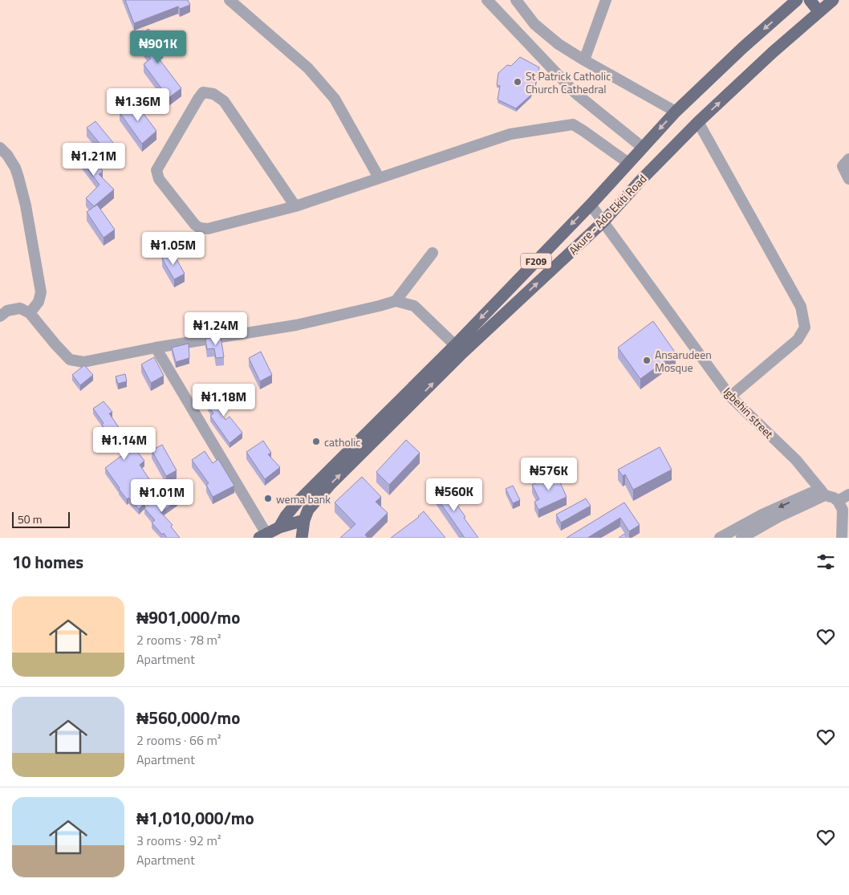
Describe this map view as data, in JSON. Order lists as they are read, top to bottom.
{
  "streets": {
    "main road": ["Akure - Ado Ekiti Road", "F209"],
    "street": ["Igbehin street"]
  },
  "crossings": [
    ["Akure - Ado Ekiti Road", "F209"],
    ["Akure - Ado Ekiti Road", "Igbehin street"]
  ],
  "places": [
    "St Patrick Catholic Church Cathedral",
    "Ansarudeen Mosque",
    "catholic",
    "wema bank"
  ],
  "scale_bar": "50 m",
  "page": {
    "price": [
      "₦901K",
      "₦1.36M",
      "₦1.21M",
      "₦1.05M",
      "₦1.24M",
      "₦1.18M",
      "₦1.14M",
      "₦576K",
      "₦560K",
      "₦1.01M"
    ],
    "scale": "50 m",
    "heading": "10 homes",
    "list": [
      {
        "name": "₦901,000/mo",
        "note": "2 rooms · 78 m² · Apartment"
      },
      {
        "name": "₦560,000/mo",
        "note": "2 rooms · 66 m² · Apartment"
      },
      {
        "name": "₦1,010,000/mo",
        "note": "3 rooms · 92 m² · Apartment"
      }
    ]
  }
}
